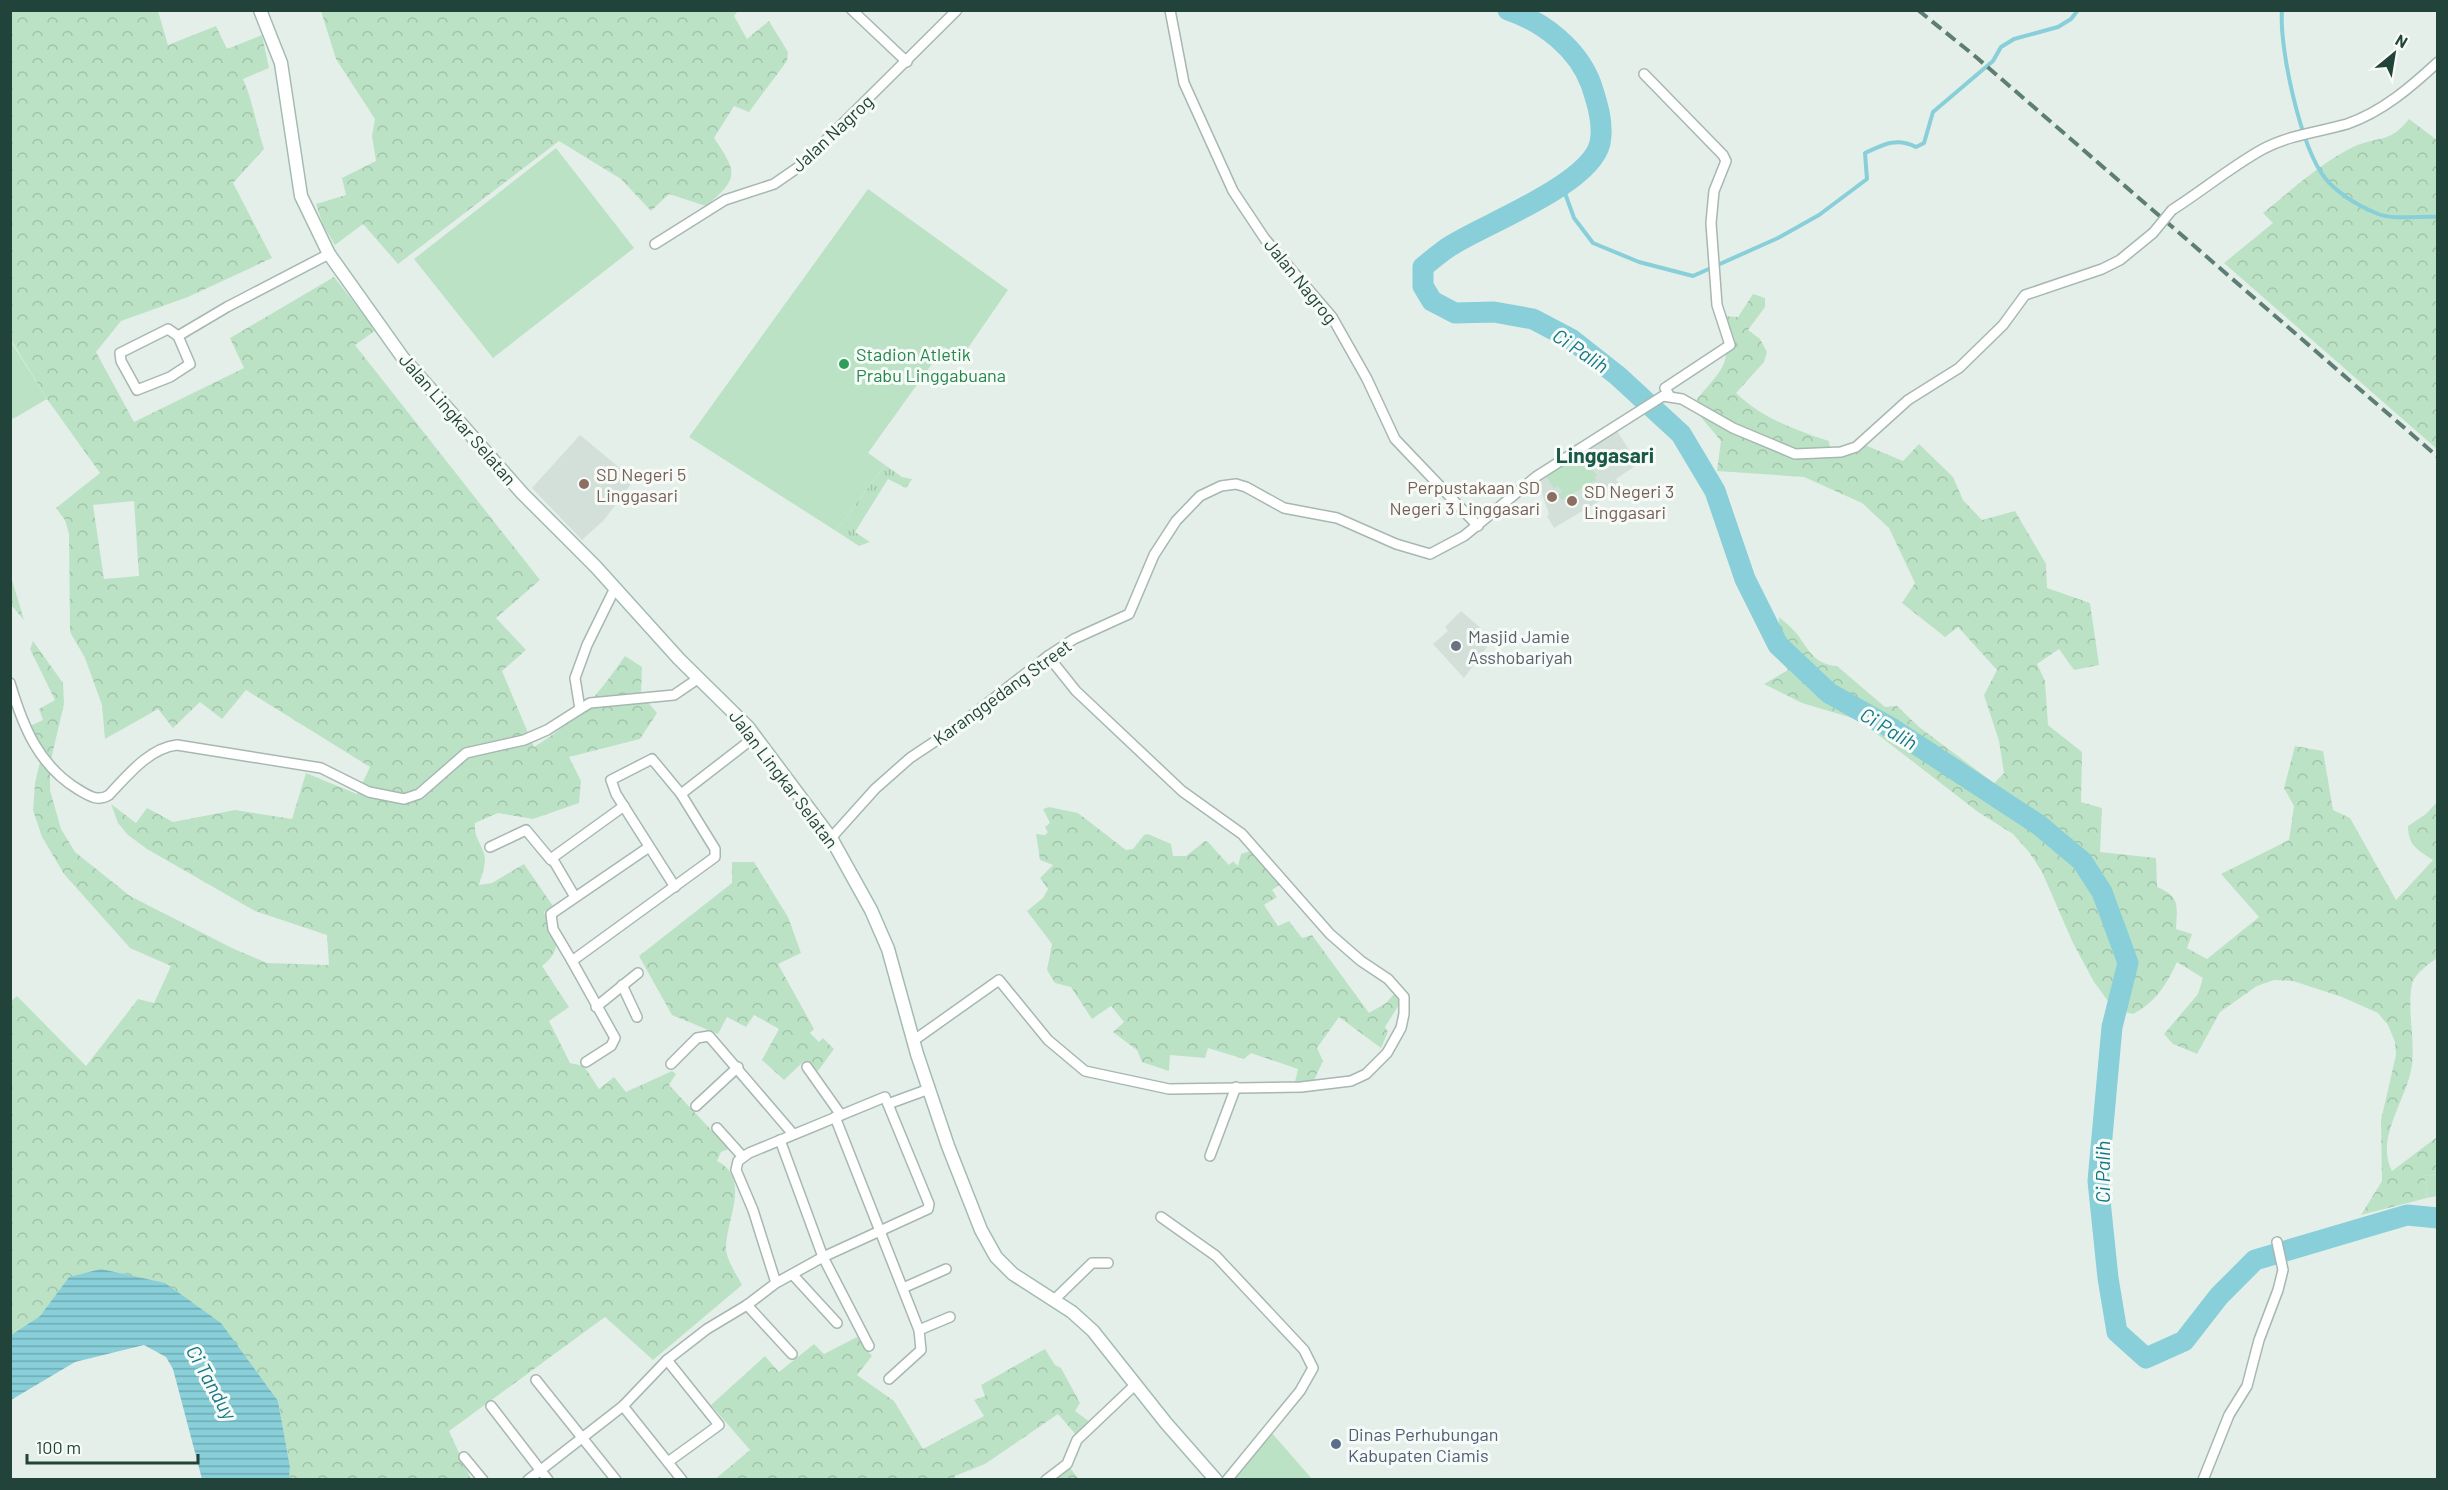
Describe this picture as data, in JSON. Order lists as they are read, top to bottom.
{
  "streets": {
    "street": ["Jalan Nagrog", "Jalan Lingkar Selatan", "Karanggedang Street"]
  },
  "crossings": [
    ["Jalan Nagrog", "Karanggedang Street"],
    ["Jalan Lingkar Selatan", "Karanggedang Street"]
  ],
  "districts": ["Linggasari"],
  "water": ["Ci Palih", "Ci Tanduy"],
  "places": [
    "Stadion Atletik Prabu Linggabuana",
    "SD Negeri 5 Linggasari",
    "Perpustakaan SD Negeri 3 Linggasari",
    "SD Negeri 3 Linggasari",
    "Masjid Jamie Asshobariyah",
    "Dinas Perhubungan Kabupaten Ciamis"
  ],
  "scale_bar": "100 m",
  "north": "top right"
}
